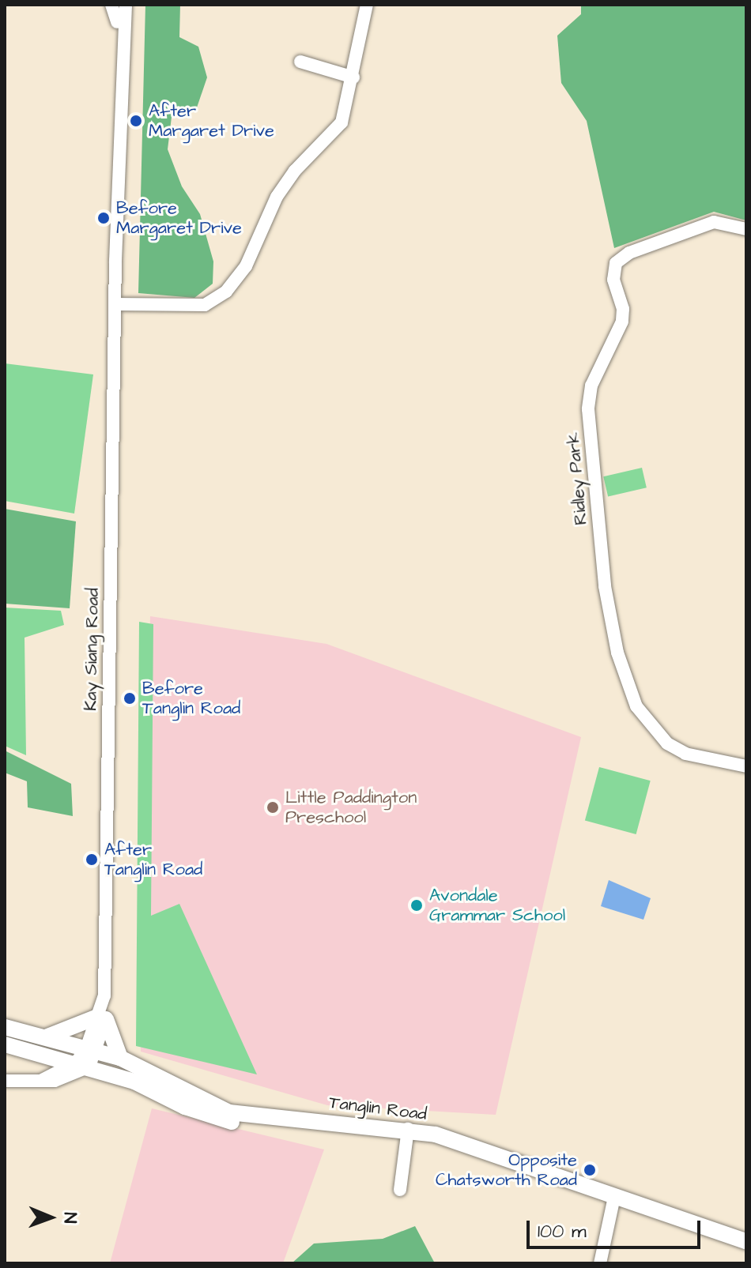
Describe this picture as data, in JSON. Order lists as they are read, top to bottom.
{
  "streets": {
    "main road": ["Tanglin Road"],
    "street": ["Ridley Park", "Kay Siang Road"]
  },
  "crossings": [
    ["Kay Siang Road", "Tanglin Road"]
  ],
  "places": [
    "After Margaret Drive",
    "Before Margaret Drive",
    "Before Tanglin Road",
    "Little Paddington Preschool",
    "After Tanglin Road",
    "Avondale Grammar School",
    "Opposite Chatsworth Road"
  ],
  "scale_bar": "100 m",
  "north": "right"
}
